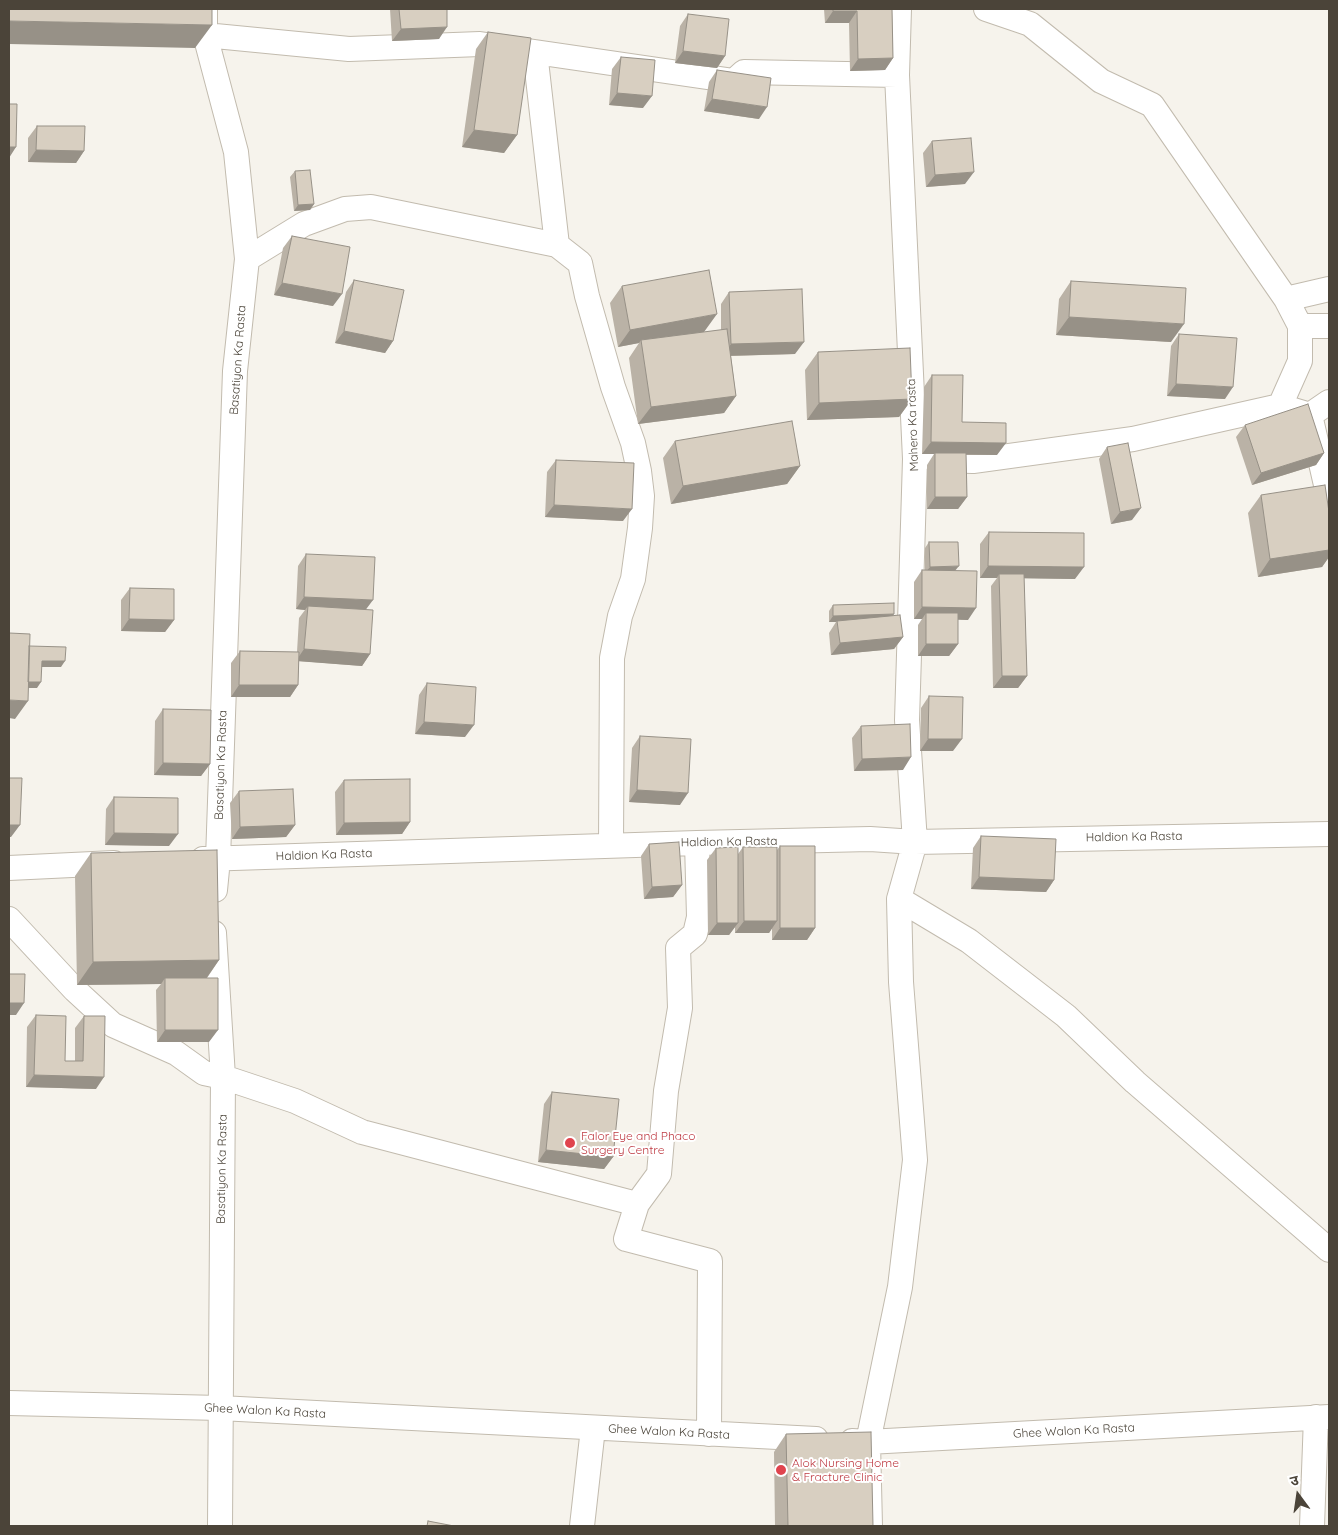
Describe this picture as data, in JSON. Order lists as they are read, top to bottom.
{
  "streets": {
    "street": [
      "Basatiyon Ka Rasta",
      "Mahero Ka rasta",
      "Haldion Ka Rasta",
      "Ghee Walon Ka Rasta"
    ]
  },
  "crossings": [
    ["Basatiyon Ka Rasta", "Haldion Ka Rasta"],
    ["Basatiyon Ka Rasta", "Ghee Walon Ka Rasta"],
    ["Mahero Ka rasta", "Haldion Ka Rasta"],
    ["Mahero Ka rasta", "Ghee Walon Ka Rasta"]
  ],
  "places": ["Falor Eye and Phaco Surgery Centre", "Alok Nursing Home & Fracture Clinic"],
  "north": "top"
}
